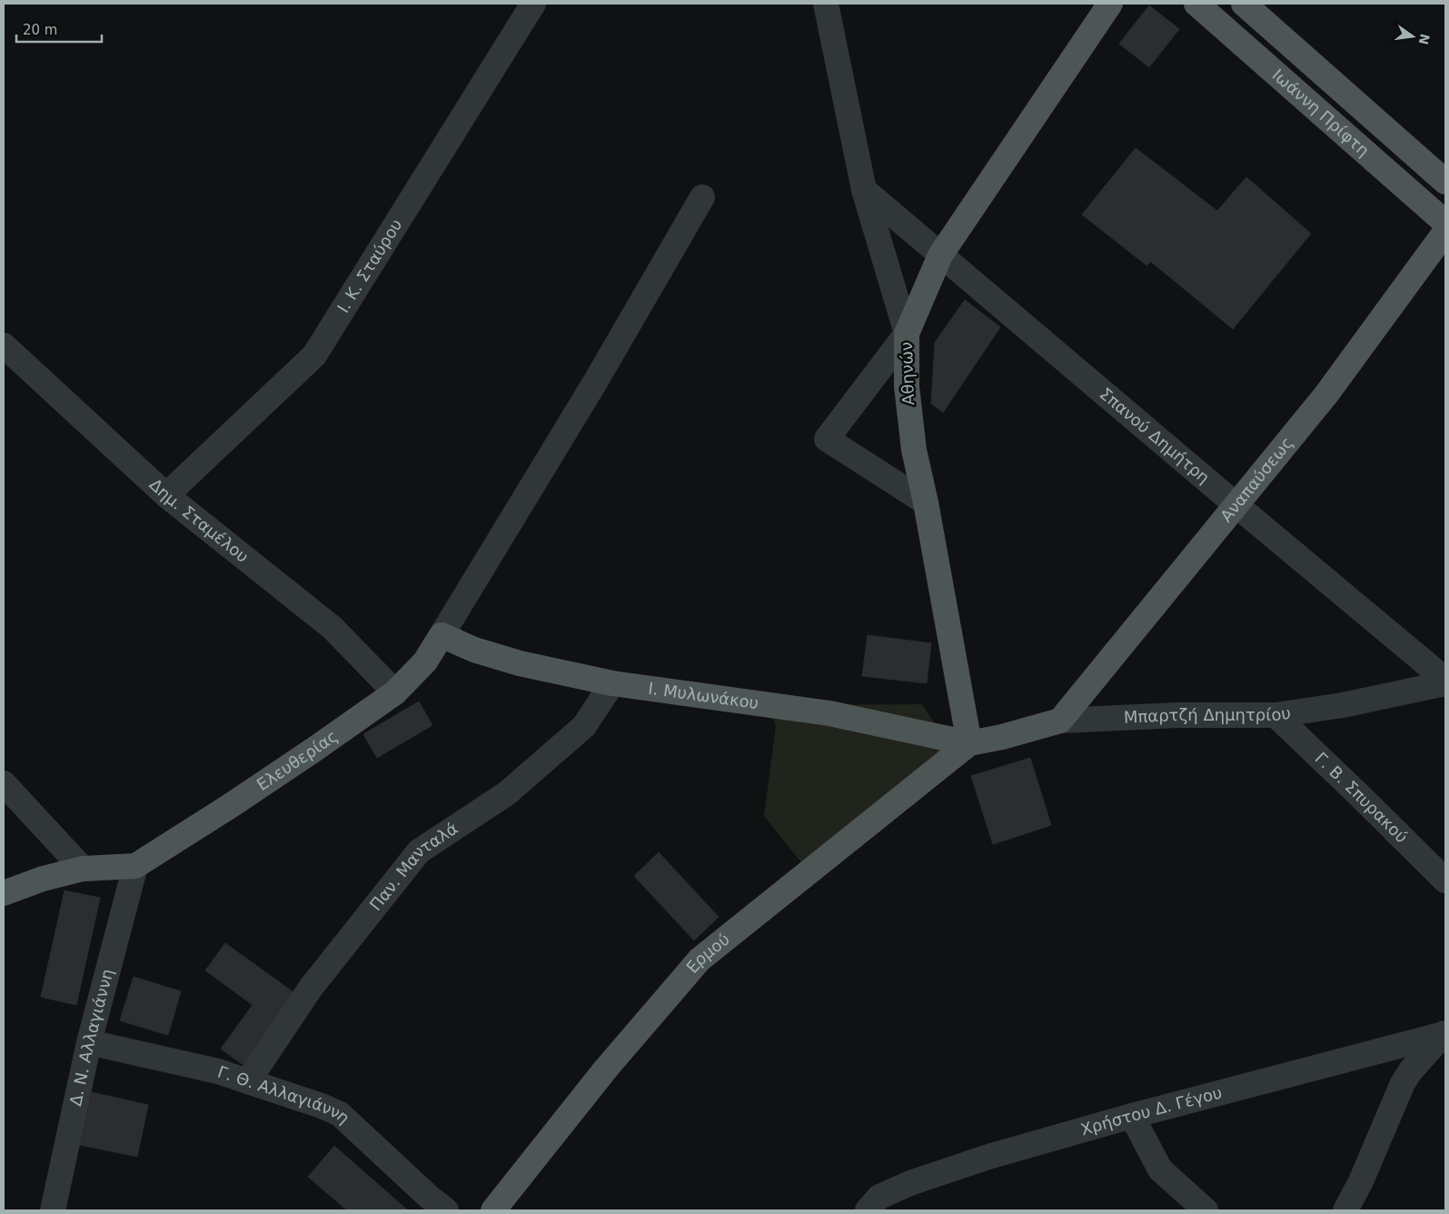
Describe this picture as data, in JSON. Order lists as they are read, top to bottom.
{
  "streets": {
    "main road": [
      "Ιωάννη Πρίφτη",
      "Αθηνών",
      "Αναπαύσεως",
      "Ι. Μυλωνάκου",
      "Μπαρτζή Δημητρίου",
      "Ελευθερίας",
      "Ερμού"
    ],
    "street": [
      "Ι. Κ. Σταύρου",
      "Σπανού Δημήτρη",
      "Δημ. Σταμέλου",
      "Γ. Β. Σπυρακού",
      "Παν. Μανταλά",
      "Δ. Ν. Αλλαγιάννη",
      "Γ. Θ. Αλλαγιάννη",
      "Χρήστου Δ. Γέγου"
    ]
  },
  "crossings": [
    ["Ι. Κ. Σταύρου", "Δημ. Σταμέλου"],
    ["Αθηνών", "Σπανού Δημήτρη"],
    ["Αθηνών", "Ι. Μυλωνάκου"],
    ["Αθηνών", "Μπαρτζή Δημητρίου"],
    ["Αθηνών", "Ερμού"],
    ["Σπανού Δημήτρη", "Αναπαύσεως"],
    ["Αναπαύσεως", "Μπαρτζή Δημητρίου"],
    ["Δημ. Σταμέλου", "Ελευθερίας"],
    ["Ι. Μυλωνάκου", "Μπαρτζή Δημητρίου"],
    ["Ι. Μυλωνάκου", "Ελευθερίας"],
    ["Ι. Μυλωνάκου", "Παν. Μανταλά"],
    ["Ι. Μυλωνάκου", "Ερμού"],
    ["Μπαρτζή Δημητρίου", "Γ. Β. Σπυρακού"],
    ["Μπαρτζή Δημητρίου", "Ερμού"],
    ["Ελευθερίας", "Δ. Ν. Αλλαγιάννη"],
    ["Παν. Μανταλά", "Γ. Θ. Αλλαγιάννη"],
    ["Δ. Ν. Αλλαγιάννη", "Γ. Θ. Αλλαγιάννη"]
  ],
  "scale_bar": "20 m",
  "north": "right"
}
